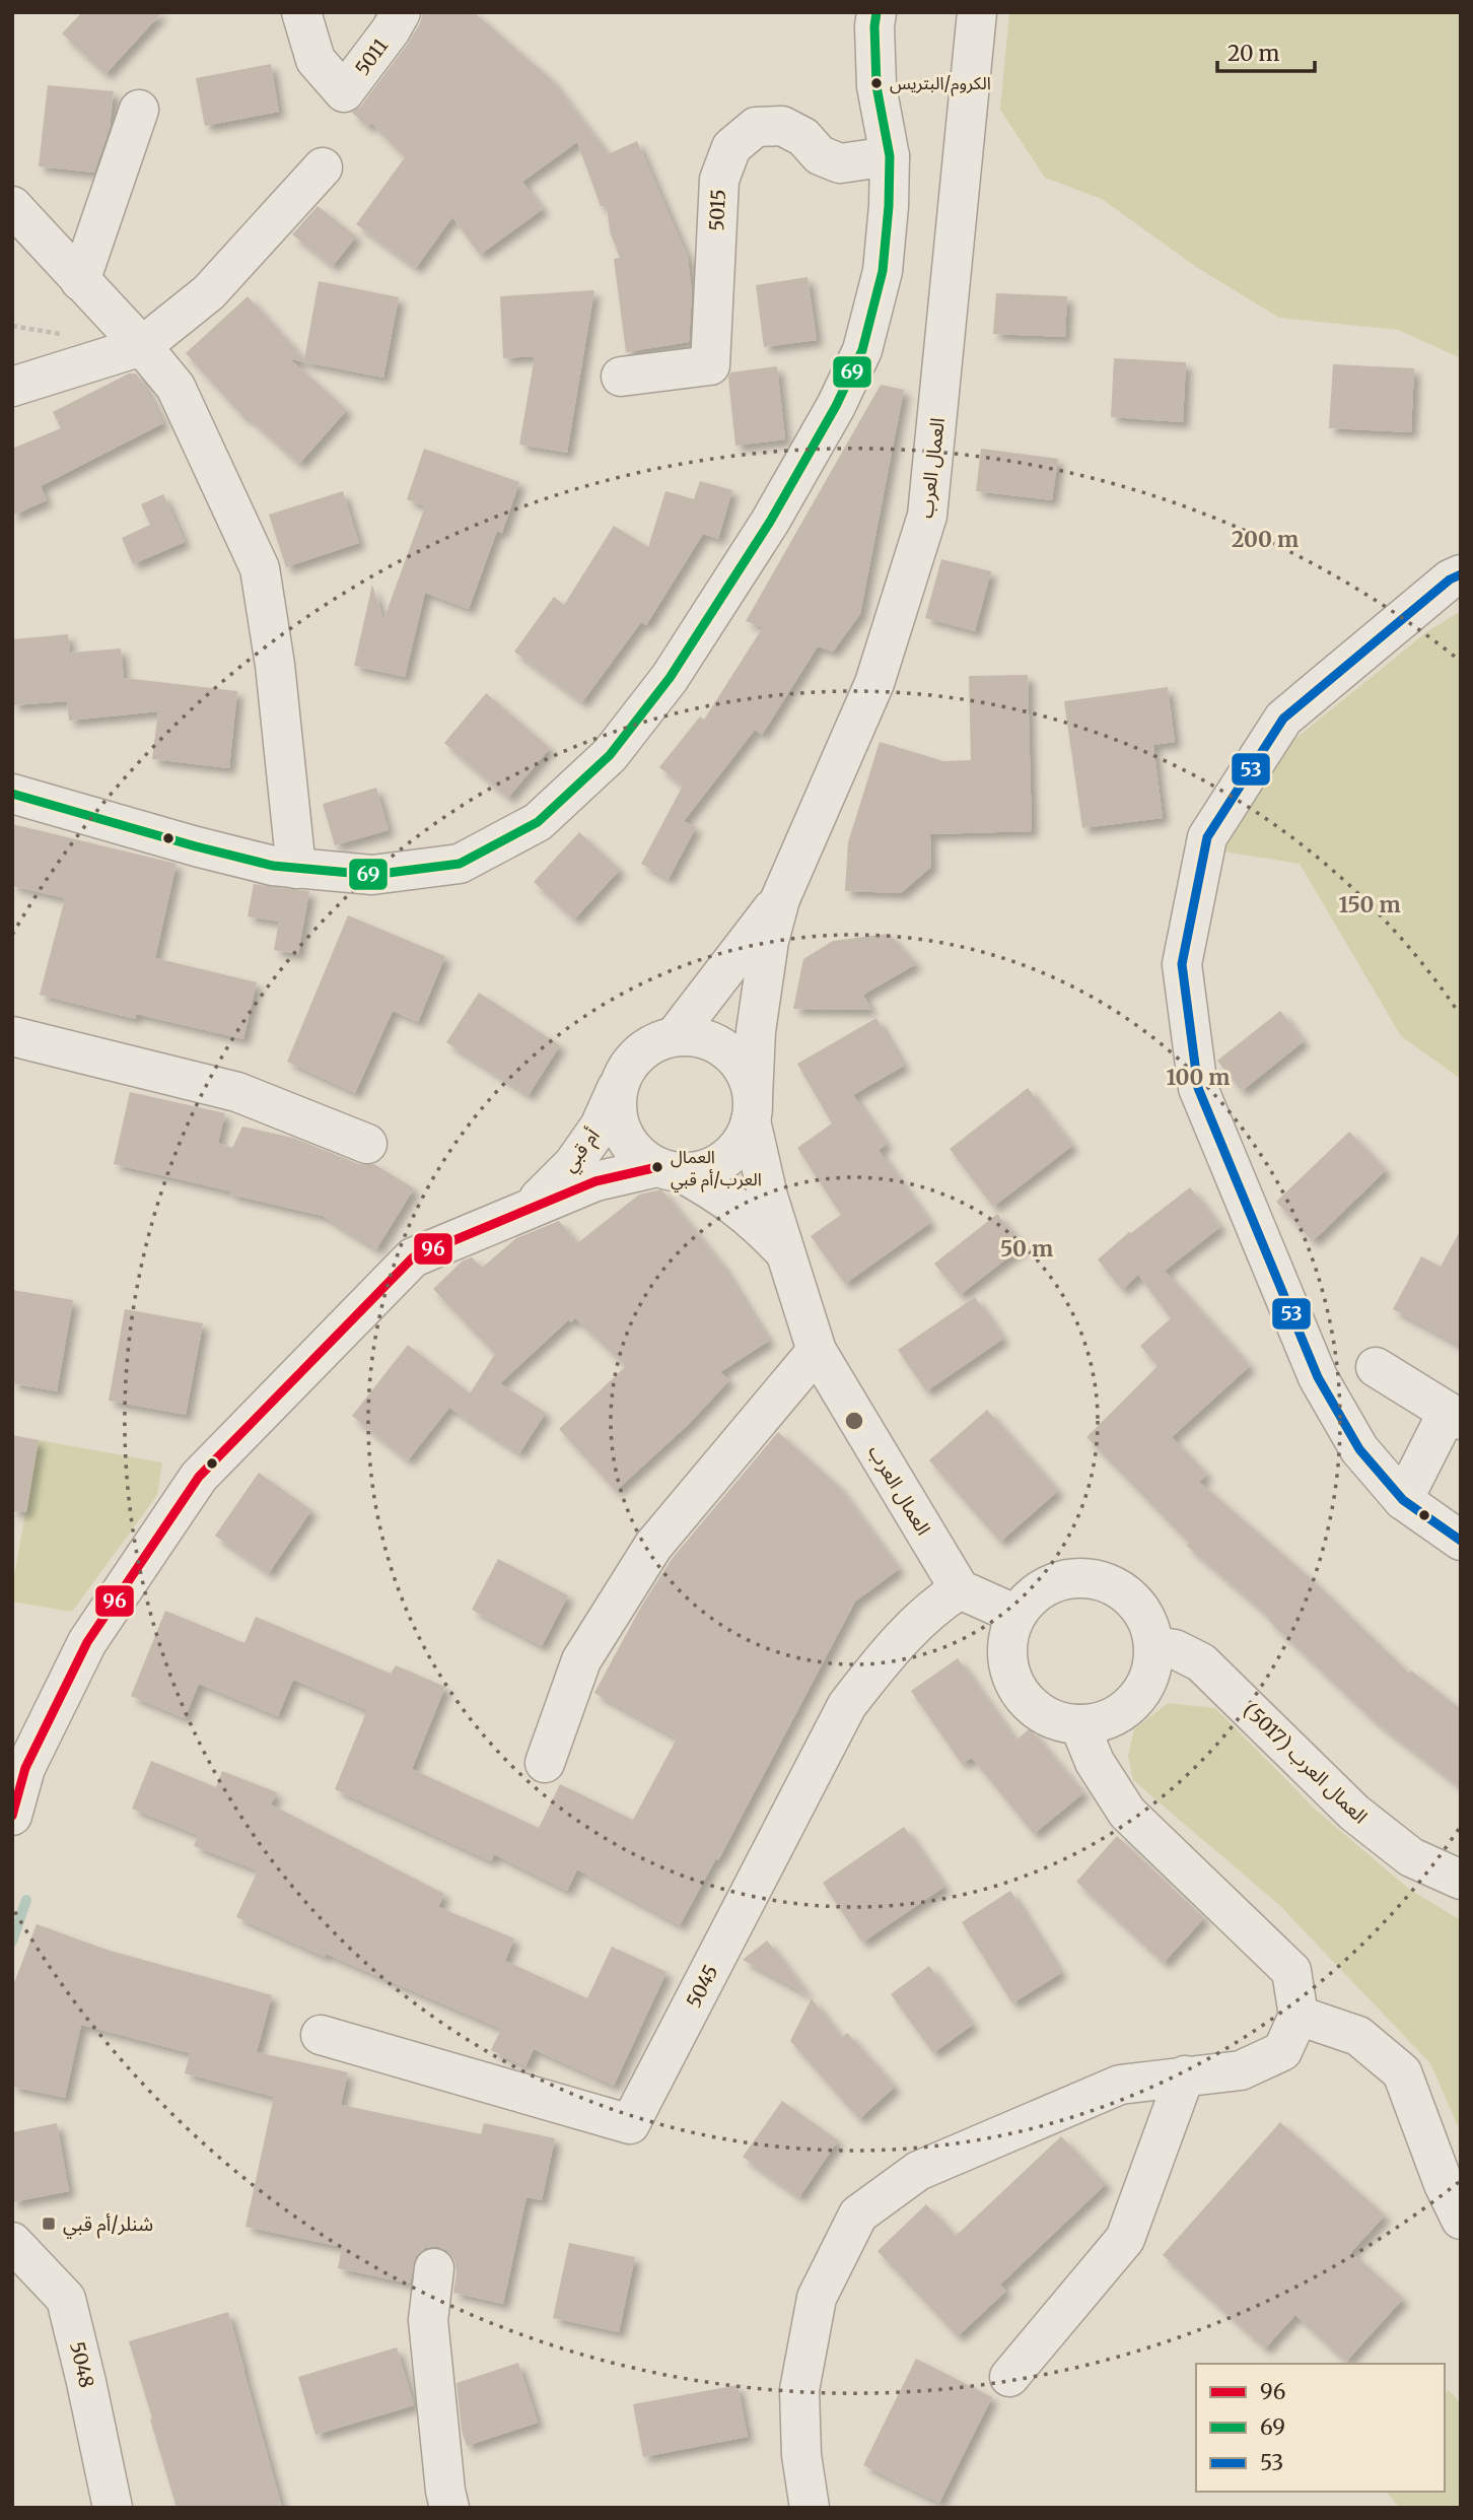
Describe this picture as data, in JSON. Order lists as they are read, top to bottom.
{
  "streets": {
    "street": [
      "5011",
      "5015",
      "العمال العرب",
      "أم قبي",
      "العمال العرب (5017)",
      "5045",
      "5048"
    ]
  },
  "crossings": [
    ["العمال العرب", "أم قبي"],
    ["العمال العرب", "5045"]
  ],
  "places": {
    "other": ["الكروم/البتريس", "العمال العرب/أم قبي"],
    "transit": ["شنلر/أم قبي"]
  },
  "lines": ["transit line 69", "transit line 53", "transit line 96"],
  "legend": ["96", "69", "53"],
  "scale_bar": "20 m",
  "rings": [
    "200 m",
    "150 m",
    "100 m",
    "50 m"
  ]
}
